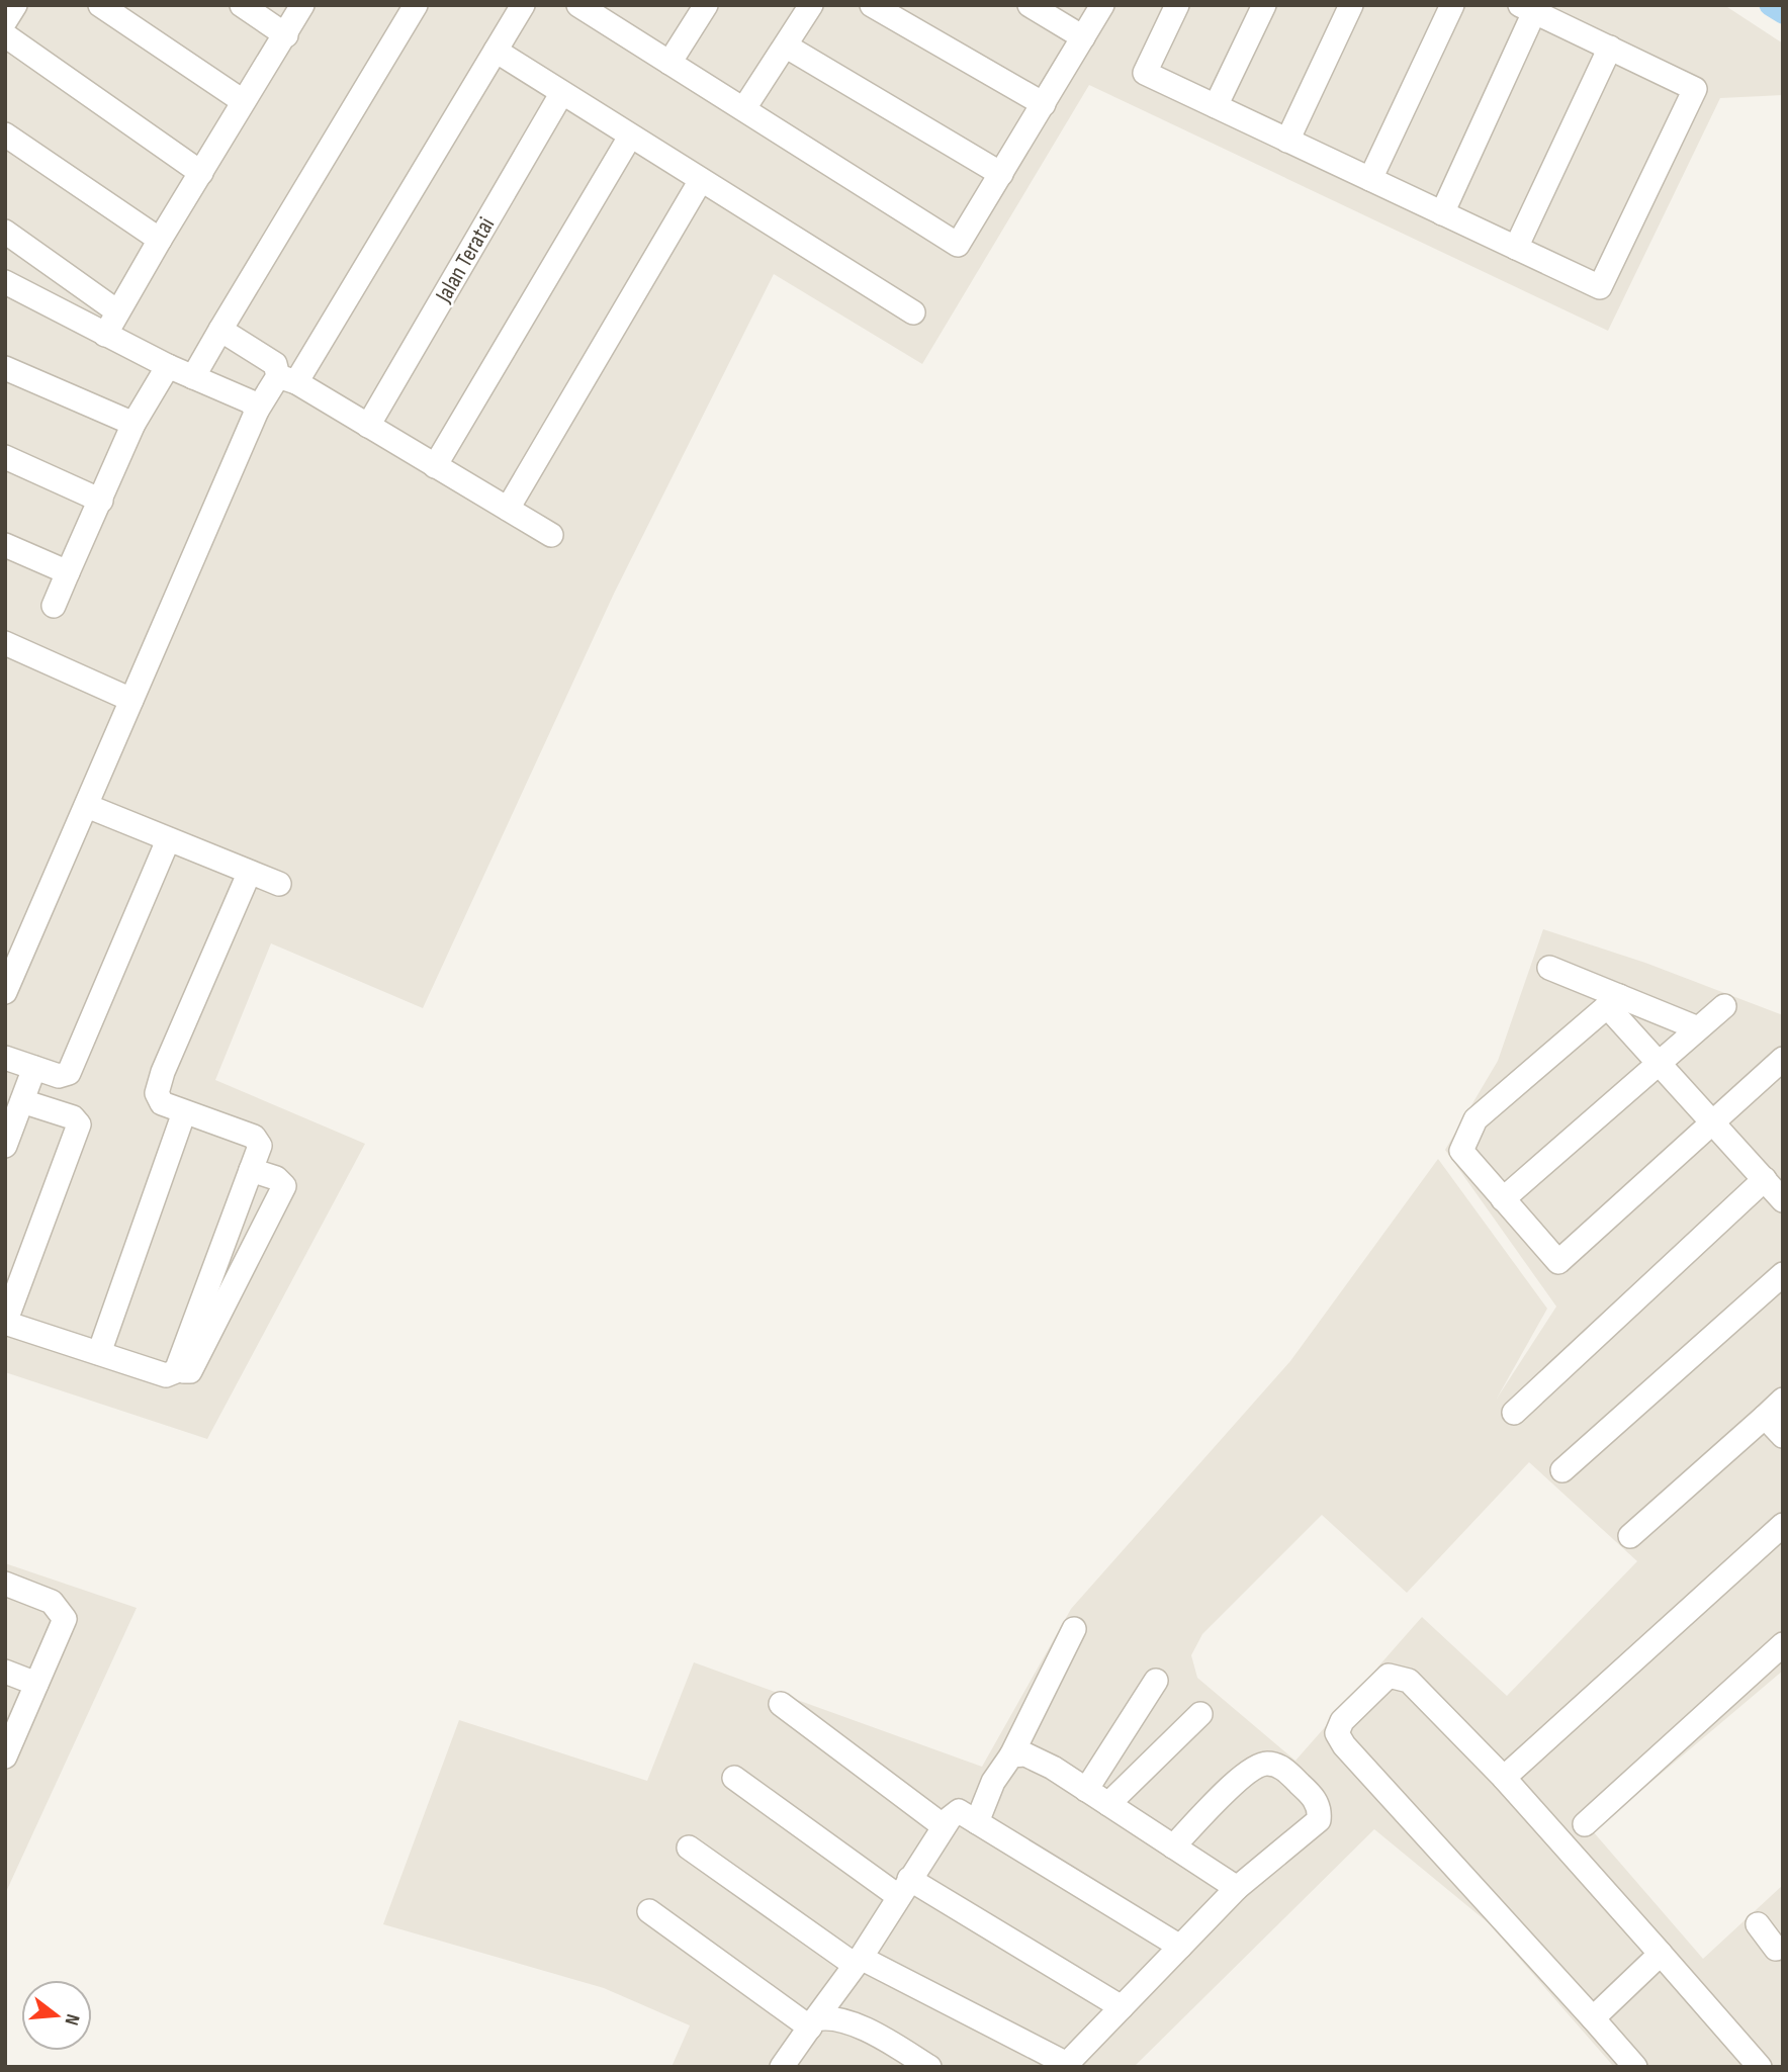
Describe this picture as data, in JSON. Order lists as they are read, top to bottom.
{
  "streets": {
    "street": ["Jalan Teratai"]
  },
  "north": "right"
}
